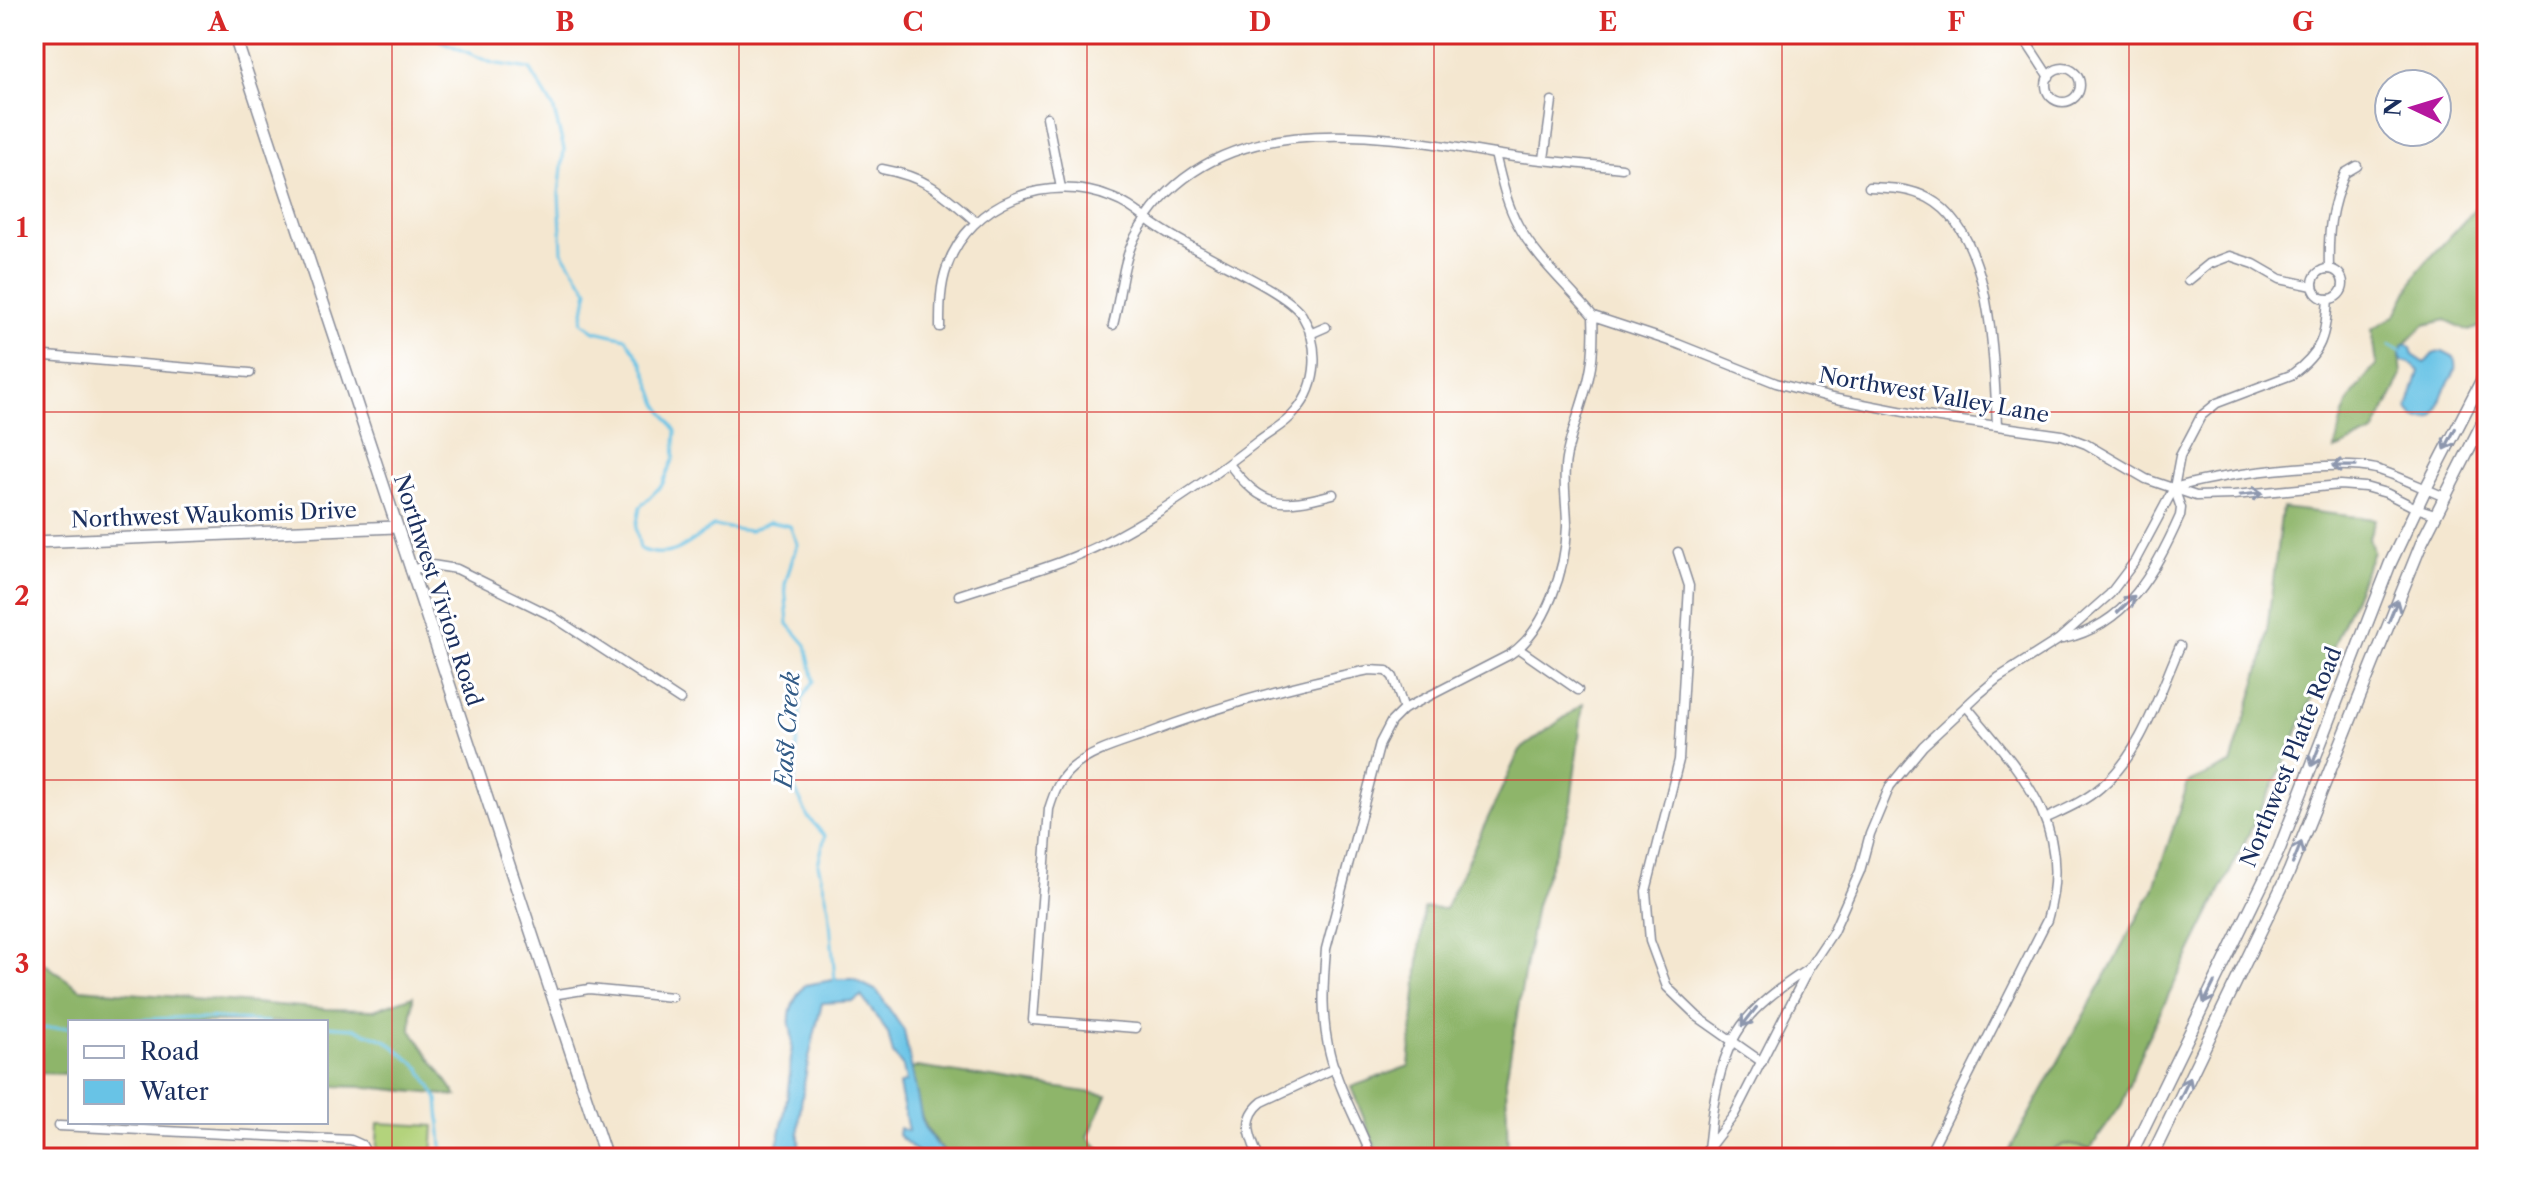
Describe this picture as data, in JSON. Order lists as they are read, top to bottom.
{
  "streets": {
    "main road": ["Northwest Waukomis Drive", "Northwest Vivion Road", "Northwest Platte Road"],
    "street": ["Northwest Valley Lane"]
  },
  "crossings": [
    ["Northwest Valley Lane", "Northwest Platte Road"],
    ["Northwest Waukomis Drive", "Northwest Vivion Road"]
  ],
  "water": ["East Creek"],
  "legend": ["Road", "Water"],
  "north": "left",
  "grid": {
    "columns": [
      "A",
      "B",
      "C",
      "D",
      "E",
      "F",
      "G"
    ],
    "rows": ["1", "2", "3"]
  }
}
